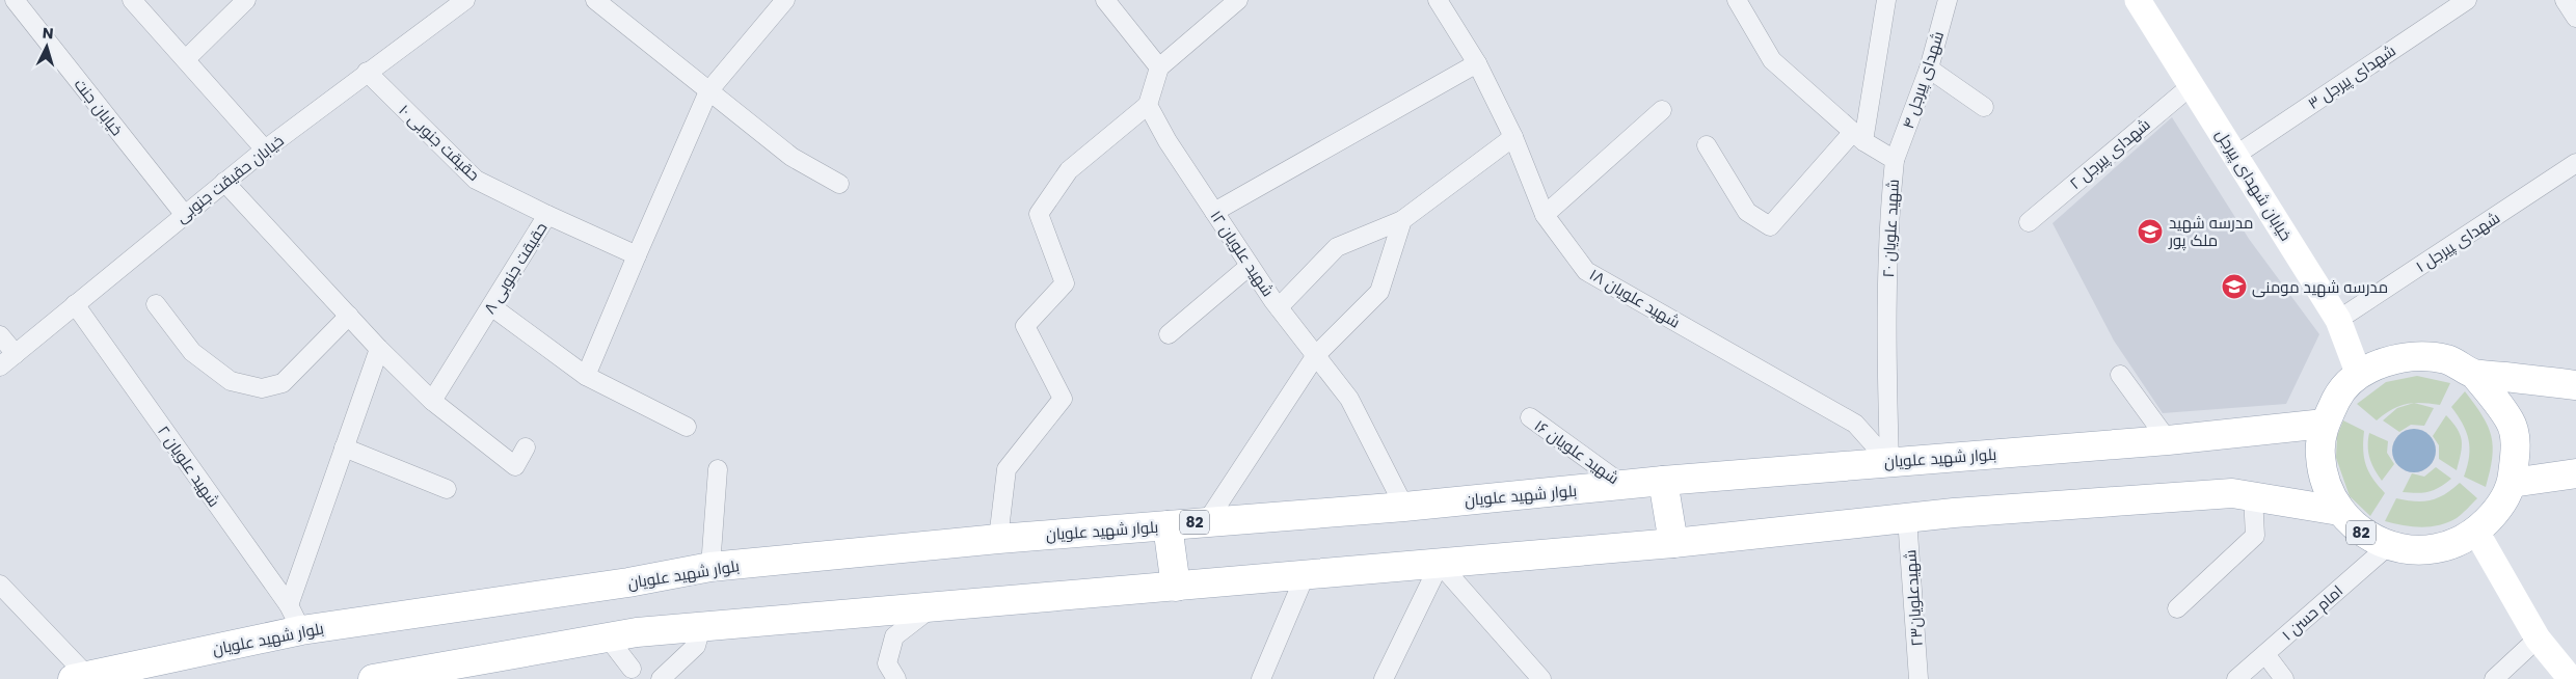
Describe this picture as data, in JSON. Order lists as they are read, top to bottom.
{
  "streets": {
    "main road": ["خیابان شهدای پیرجل", "بلوار شهید علویان", "82"],
    "street": [
      "شهدای پیرجل ۳",
      "شهدای پیرجل ۴",
      "خیابان جنت",
      "حقیقت جنوبی ۱۰",
      "شهدای پیرجل ۲",
      "خیابان حقیقت جنوبی",
      "شهید علویان ۲۰",
      "شهدای ‍‍‍‍‍‍پیرجل ۱",
      "شهید علویان ۱۲",
      "حقیقت جنوبی ۸",
      "شهید علویان ۱۸",
      "شهید علویان ۱۶",
      "شهید علویان ۲",
      "شهیدعلویان۲۳",
      "امام حسن ۱"
    ]
  },
  "crossings": [
    ["شهدای پیرجل ۳", "خیابان شهدای پیرجل"],
    ["شهدای پیرجل ۴", "شهید علویان ۲۰"],
    ["خیابان جنت", "خیابان حقیقت جنوبی"],
    ["حقیقت جنوبی ۱۰", "خیابان حقیقت جنوبی"],
    ["حقیقت جنوبی ۱۰", "حقیقت جنوبی ۸"],
    ["شهدای پیرجل ۲", "خیابان شهدای پیرجل"],
    ["خیابان حقیقت جنوبی", "شهید علویان ۲"],
    ["خیابان شهدای پیرجل", "شهدای ‍‍‍‍‍‍پیرجل ۱"],
    ["خیابان شهدای پیرجل", "82"],
    ["شهید علویان ۲۰", "شهید علویان ۱۸"],
    ["شهید علویان ۲۰", "بلوار شهید علویان"],
    ["شهید علویان ۱۲", "بلوار شهید علویان"],
    ["شهید علویان ۱۸", "بلوار شهید علویان"],
    ["شهید علویان ۱۶", "بلوار شهید علویان"],
    ["بلوار شهید علویان", "شهید علویان ۲"],
    ["بلوار شهید علویان", "82"],
    ["82", "شهیدعلویان۲۳"],
    ["82", "امام حسن ۱"]
  ],
  "places": {
    "school or university": ["مدرسه شهید ملک پور", "مدرسه شهید مومنی"]
  },
  "north": "top"
}
